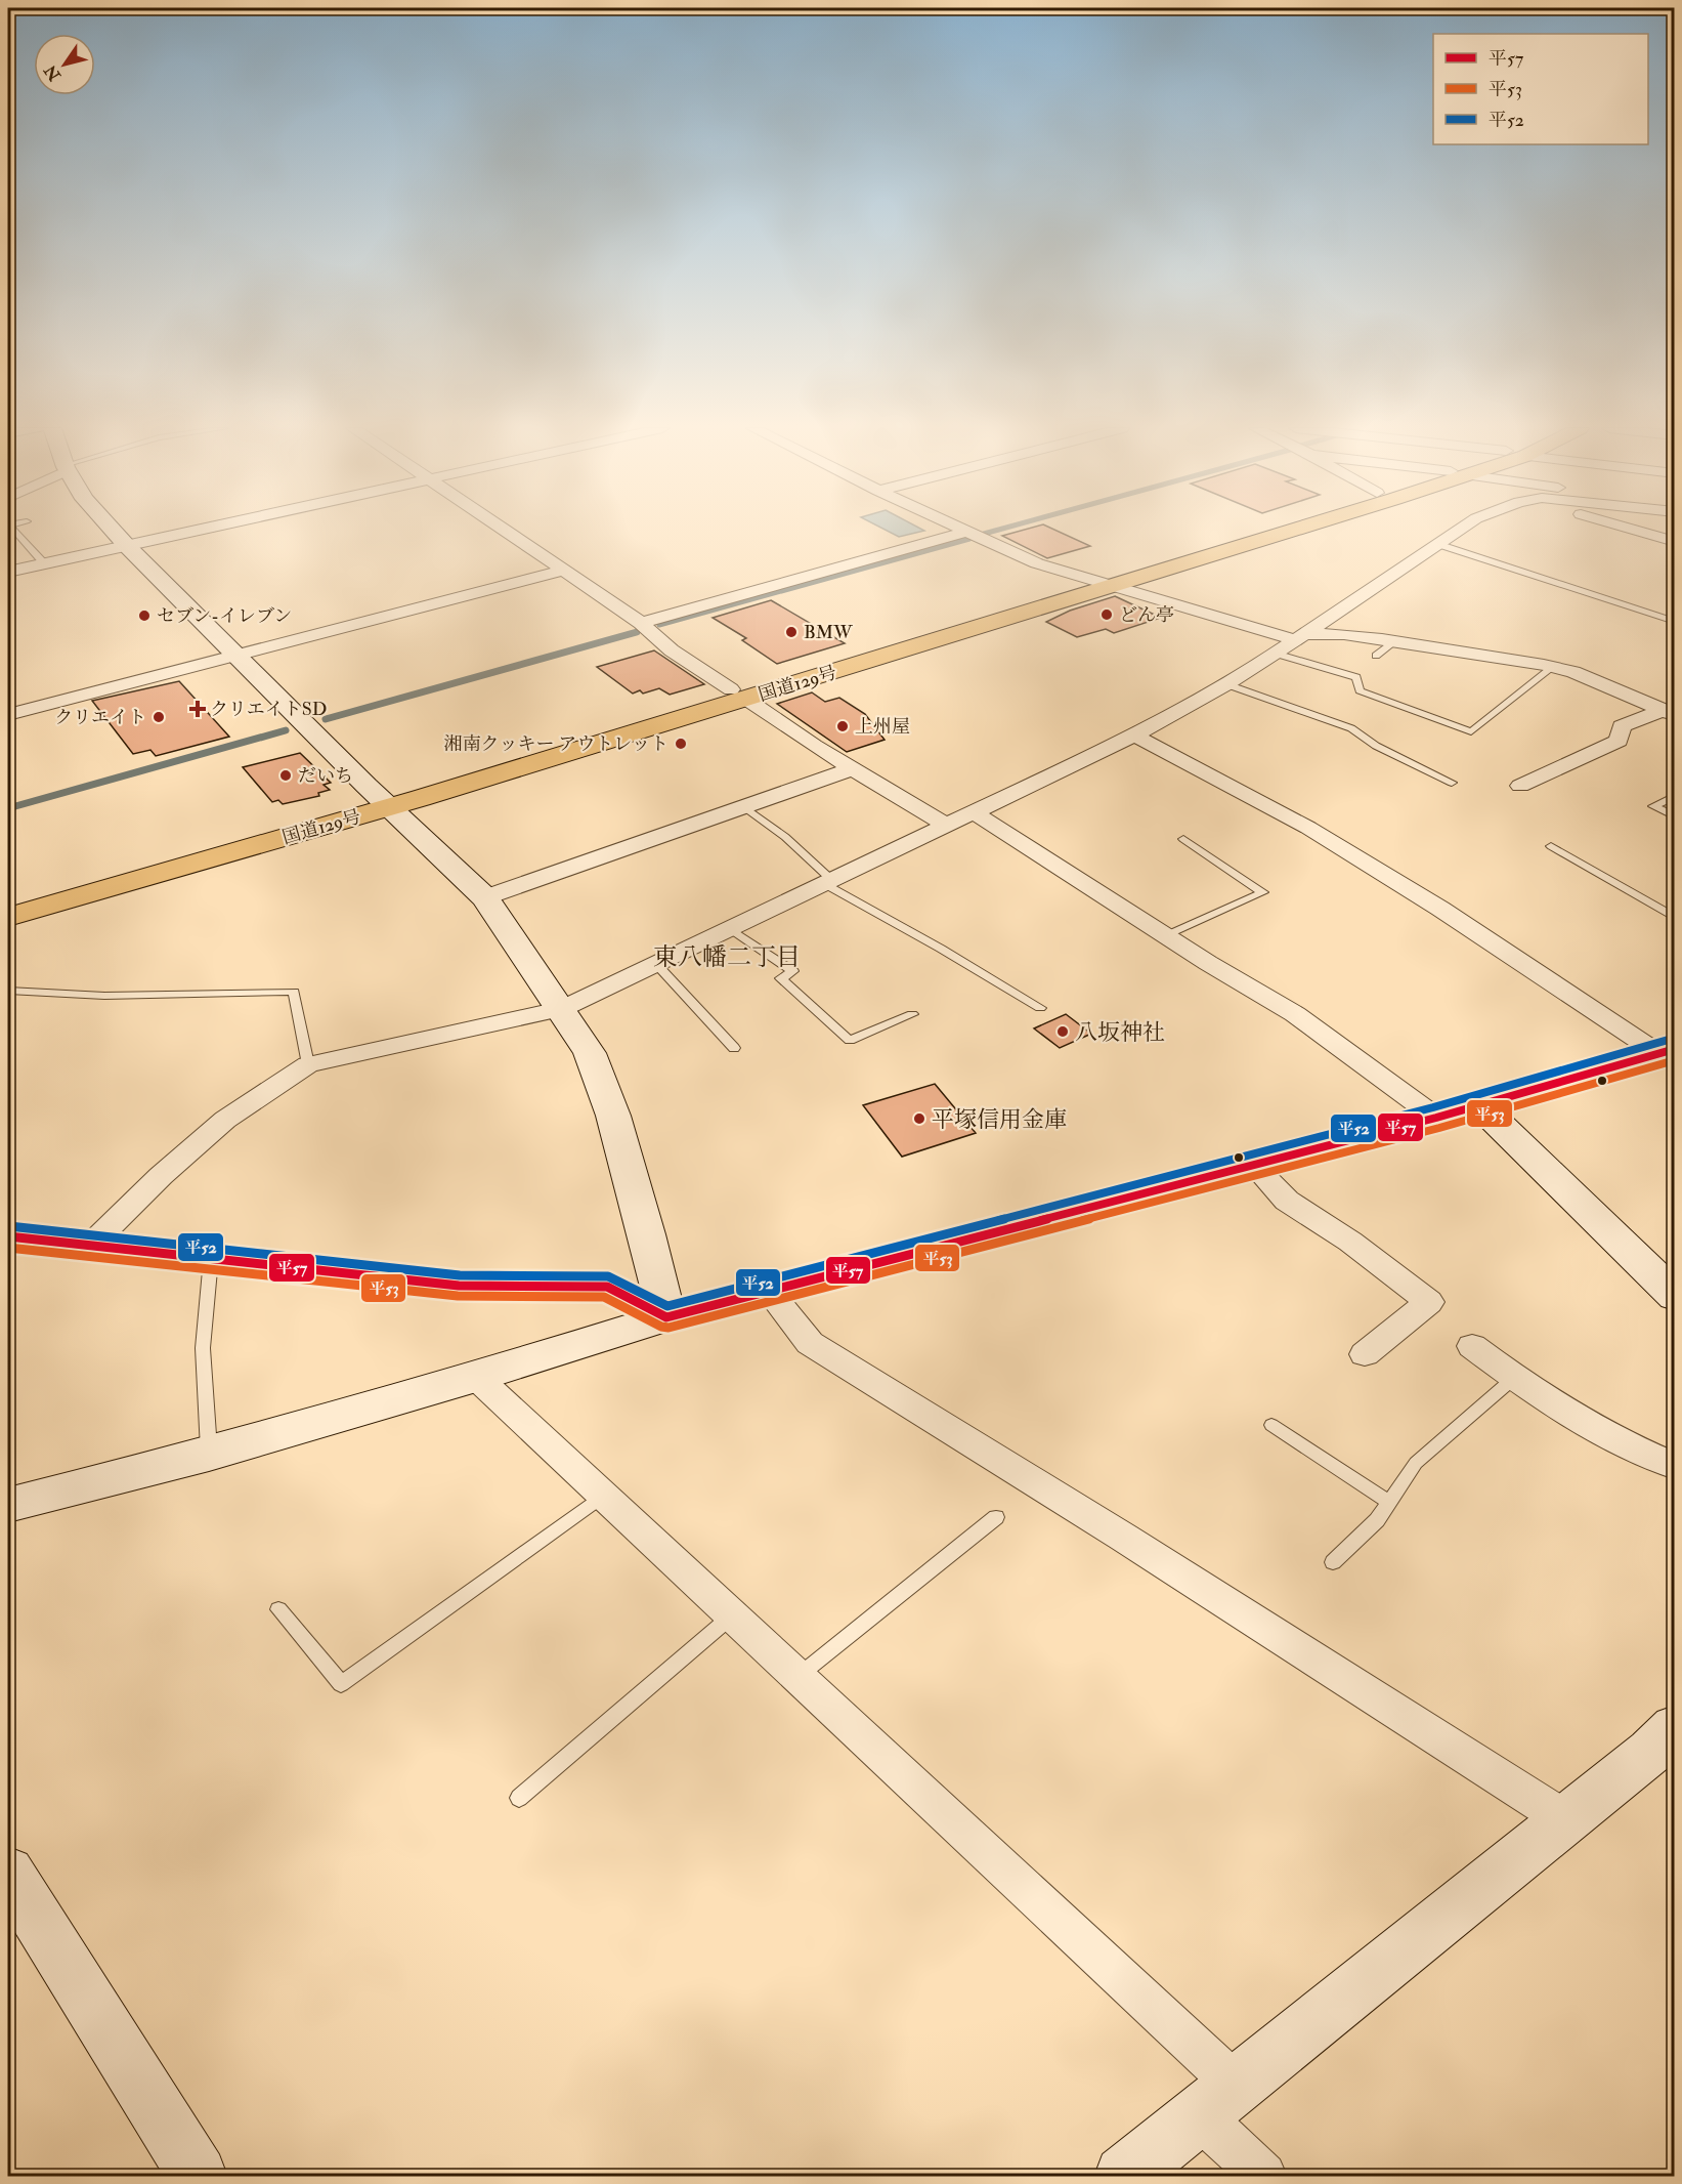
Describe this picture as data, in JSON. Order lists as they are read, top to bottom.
{
  "streets": {
    "highway": ["国道129号"]
  },
  "districts": ["東八幡二丁目"],
  "places": {
    "other": [
      "どん亭",
      "セブン-イレブン",
      "BMW",
      "クリエイト",
      "上州屋",
      "湘南クッキー アウトレット",
      "だいち",
      "八坂神社",
      "平塚信用金庫"
    ],
    "health": ["クリエイトSD"]
  },
  "lines": ["transit line 平52", "transit line 平57", "transit line 平53"],
  "legend": ["平57", "平53", "平52"],
  "north": "bottom left"
}
